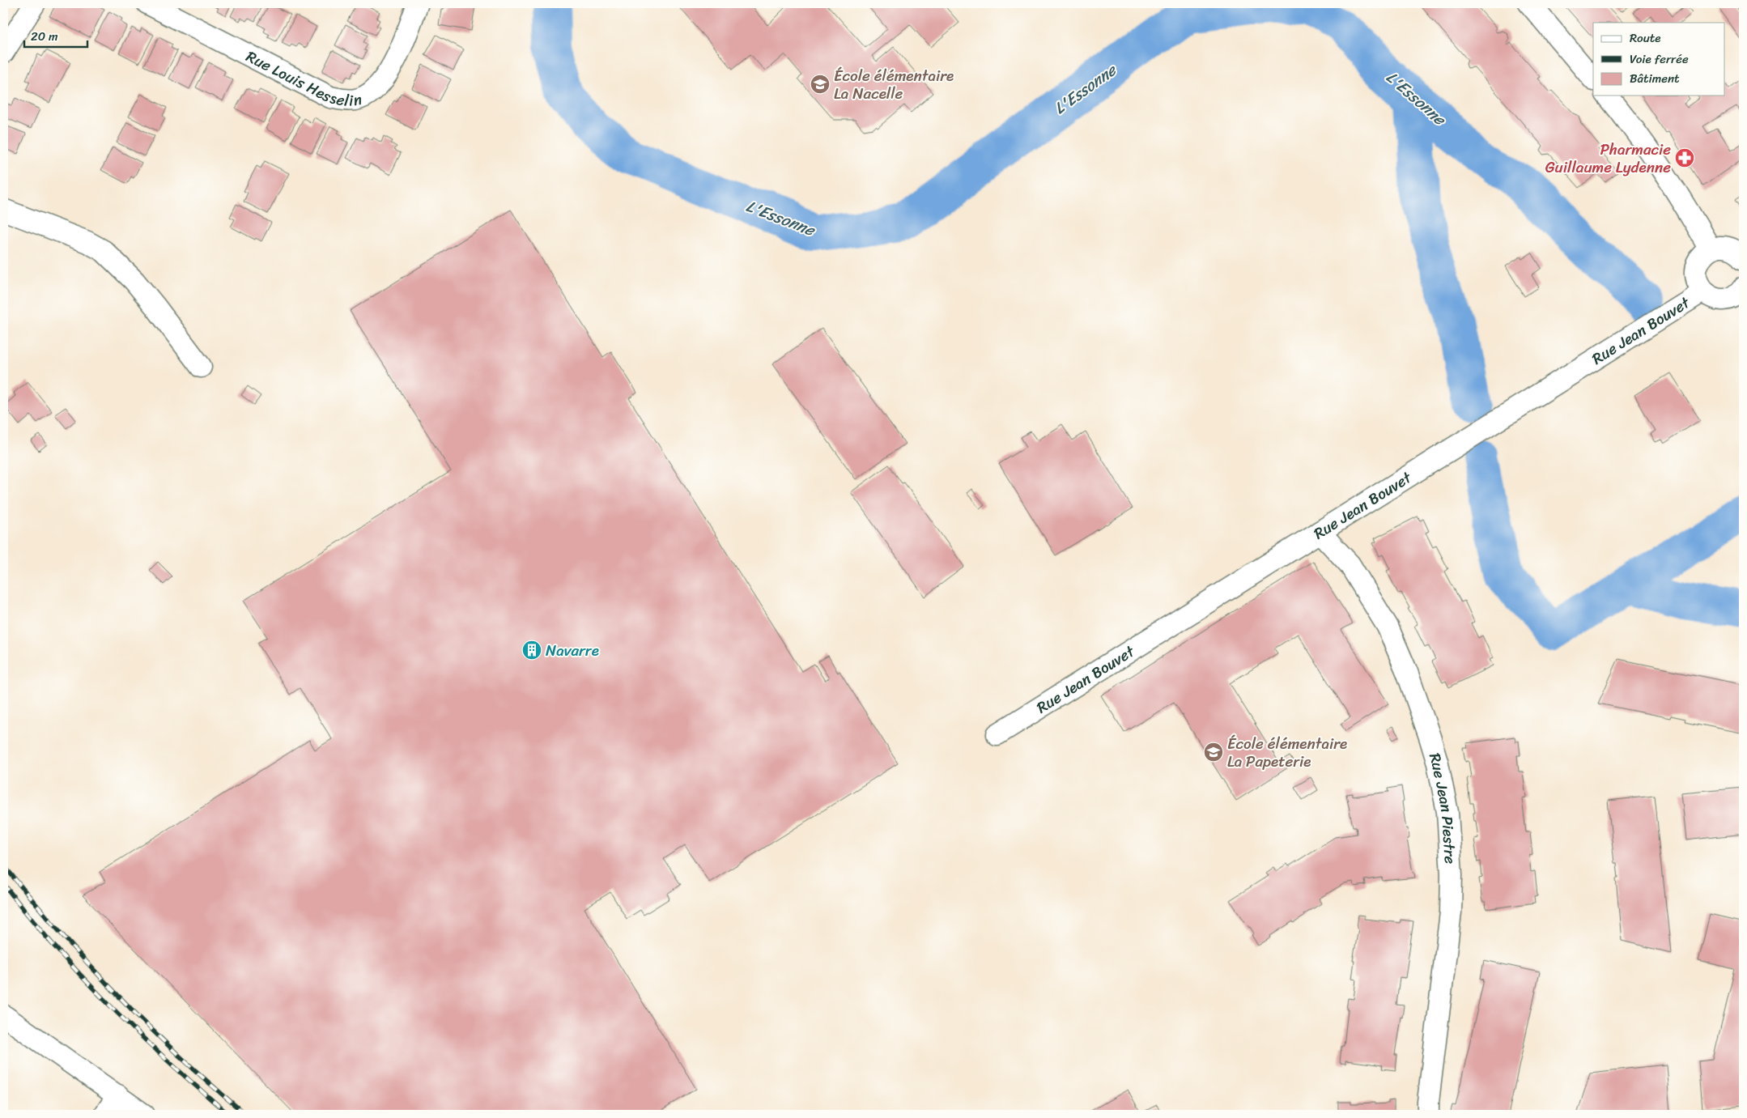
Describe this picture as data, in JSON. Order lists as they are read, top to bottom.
{
  "streets": {
    "street": ["Rue Louis Hesselin", "Rue Jean Bouvet", "Rue Jean Piestre"]
  },
  "crossings": [
    ["Rue Jean Bouvet", "Rue Jean Piestre"]
  ],
  "water": ["L'Essonne"],
  "places": {
    "school or university": ["École élémentaire La Nacelle", "École élémentaire La Papeterie"],
    "pharmacy": ["Pharmacie Guillaume Lydenne"],
    "building": ["Navarre"]
  },
  "legend": ["Route", "Voie ferrée", "Bâtiment"],
  "scale_bar": "20 m"
}
